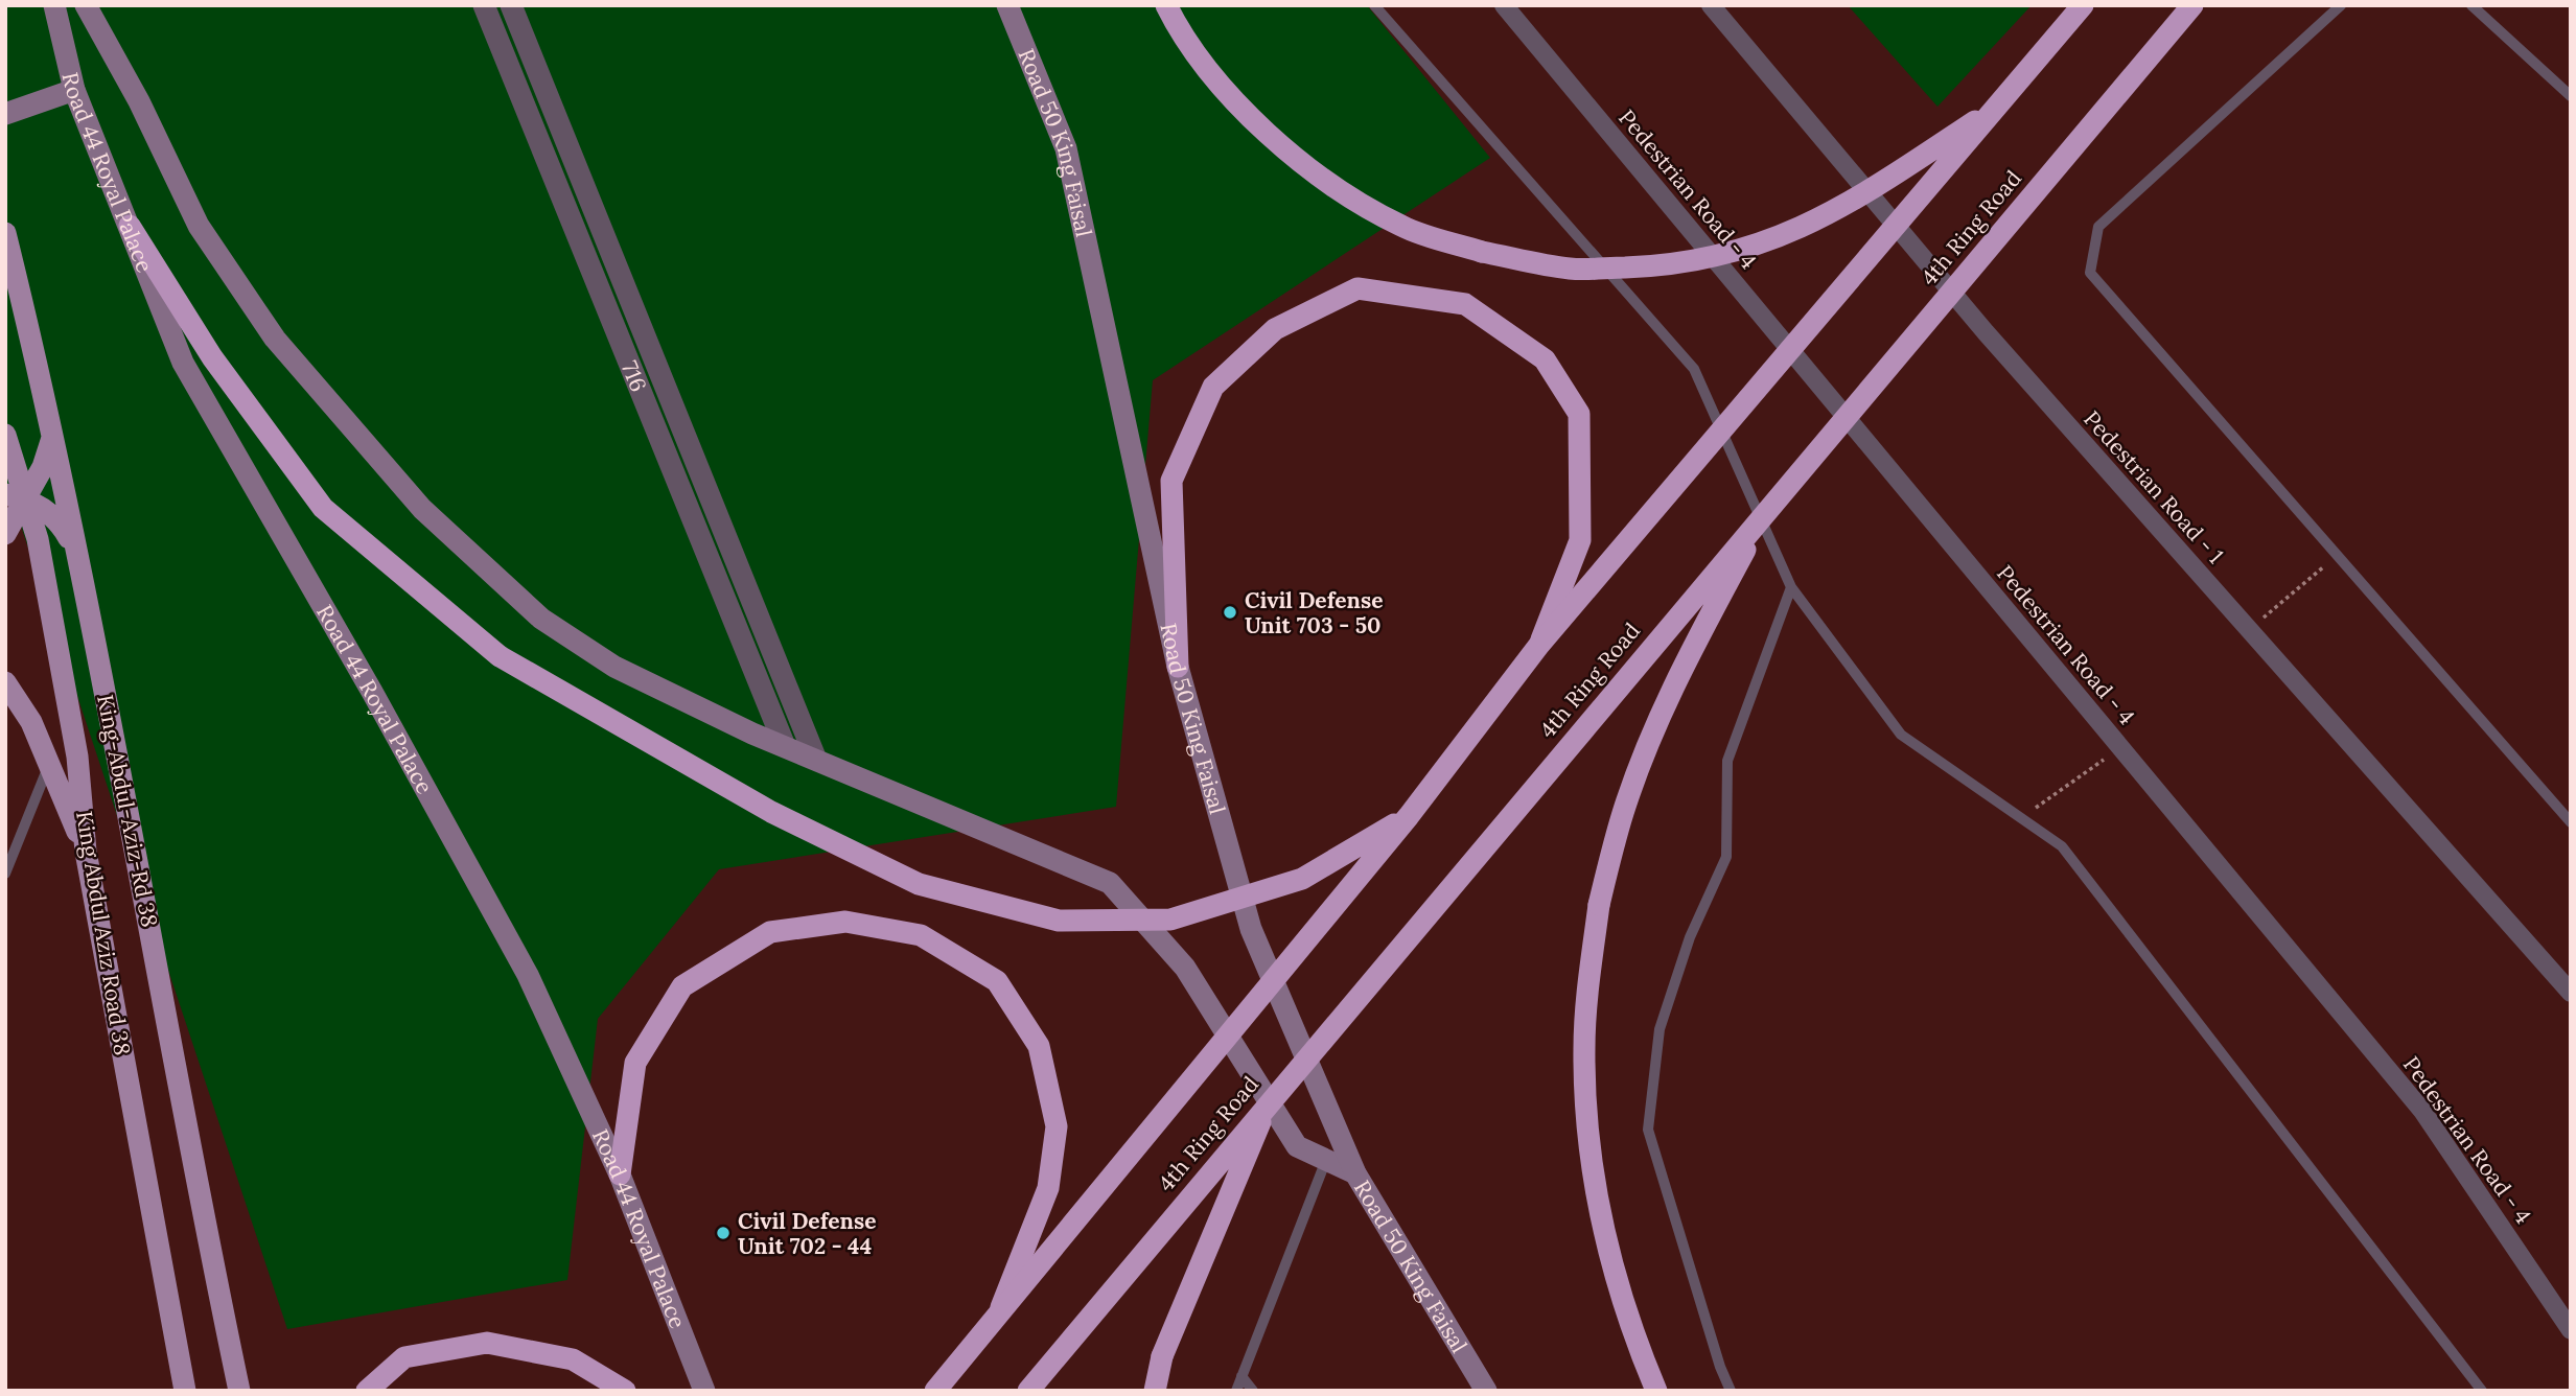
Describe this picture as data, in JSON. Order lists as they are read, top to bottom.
{
  "streets": {
    "highway": ["4th Ring Road"],
    "main road": [
      "Road 50 King Faisal",
      "Road 44 Royal Palace",
      "King-Abdul-Aziz-Rd 38",
      "King Abdul Aziz Road 38"
    ],
    "street": ["Pedestrian Road - 4", "716", "Pedestrian Road - 1"]
  },
  "places": ["Civil Defense Unit 703 - 50", "Civil Defense Unit 702 - 44"]
}
